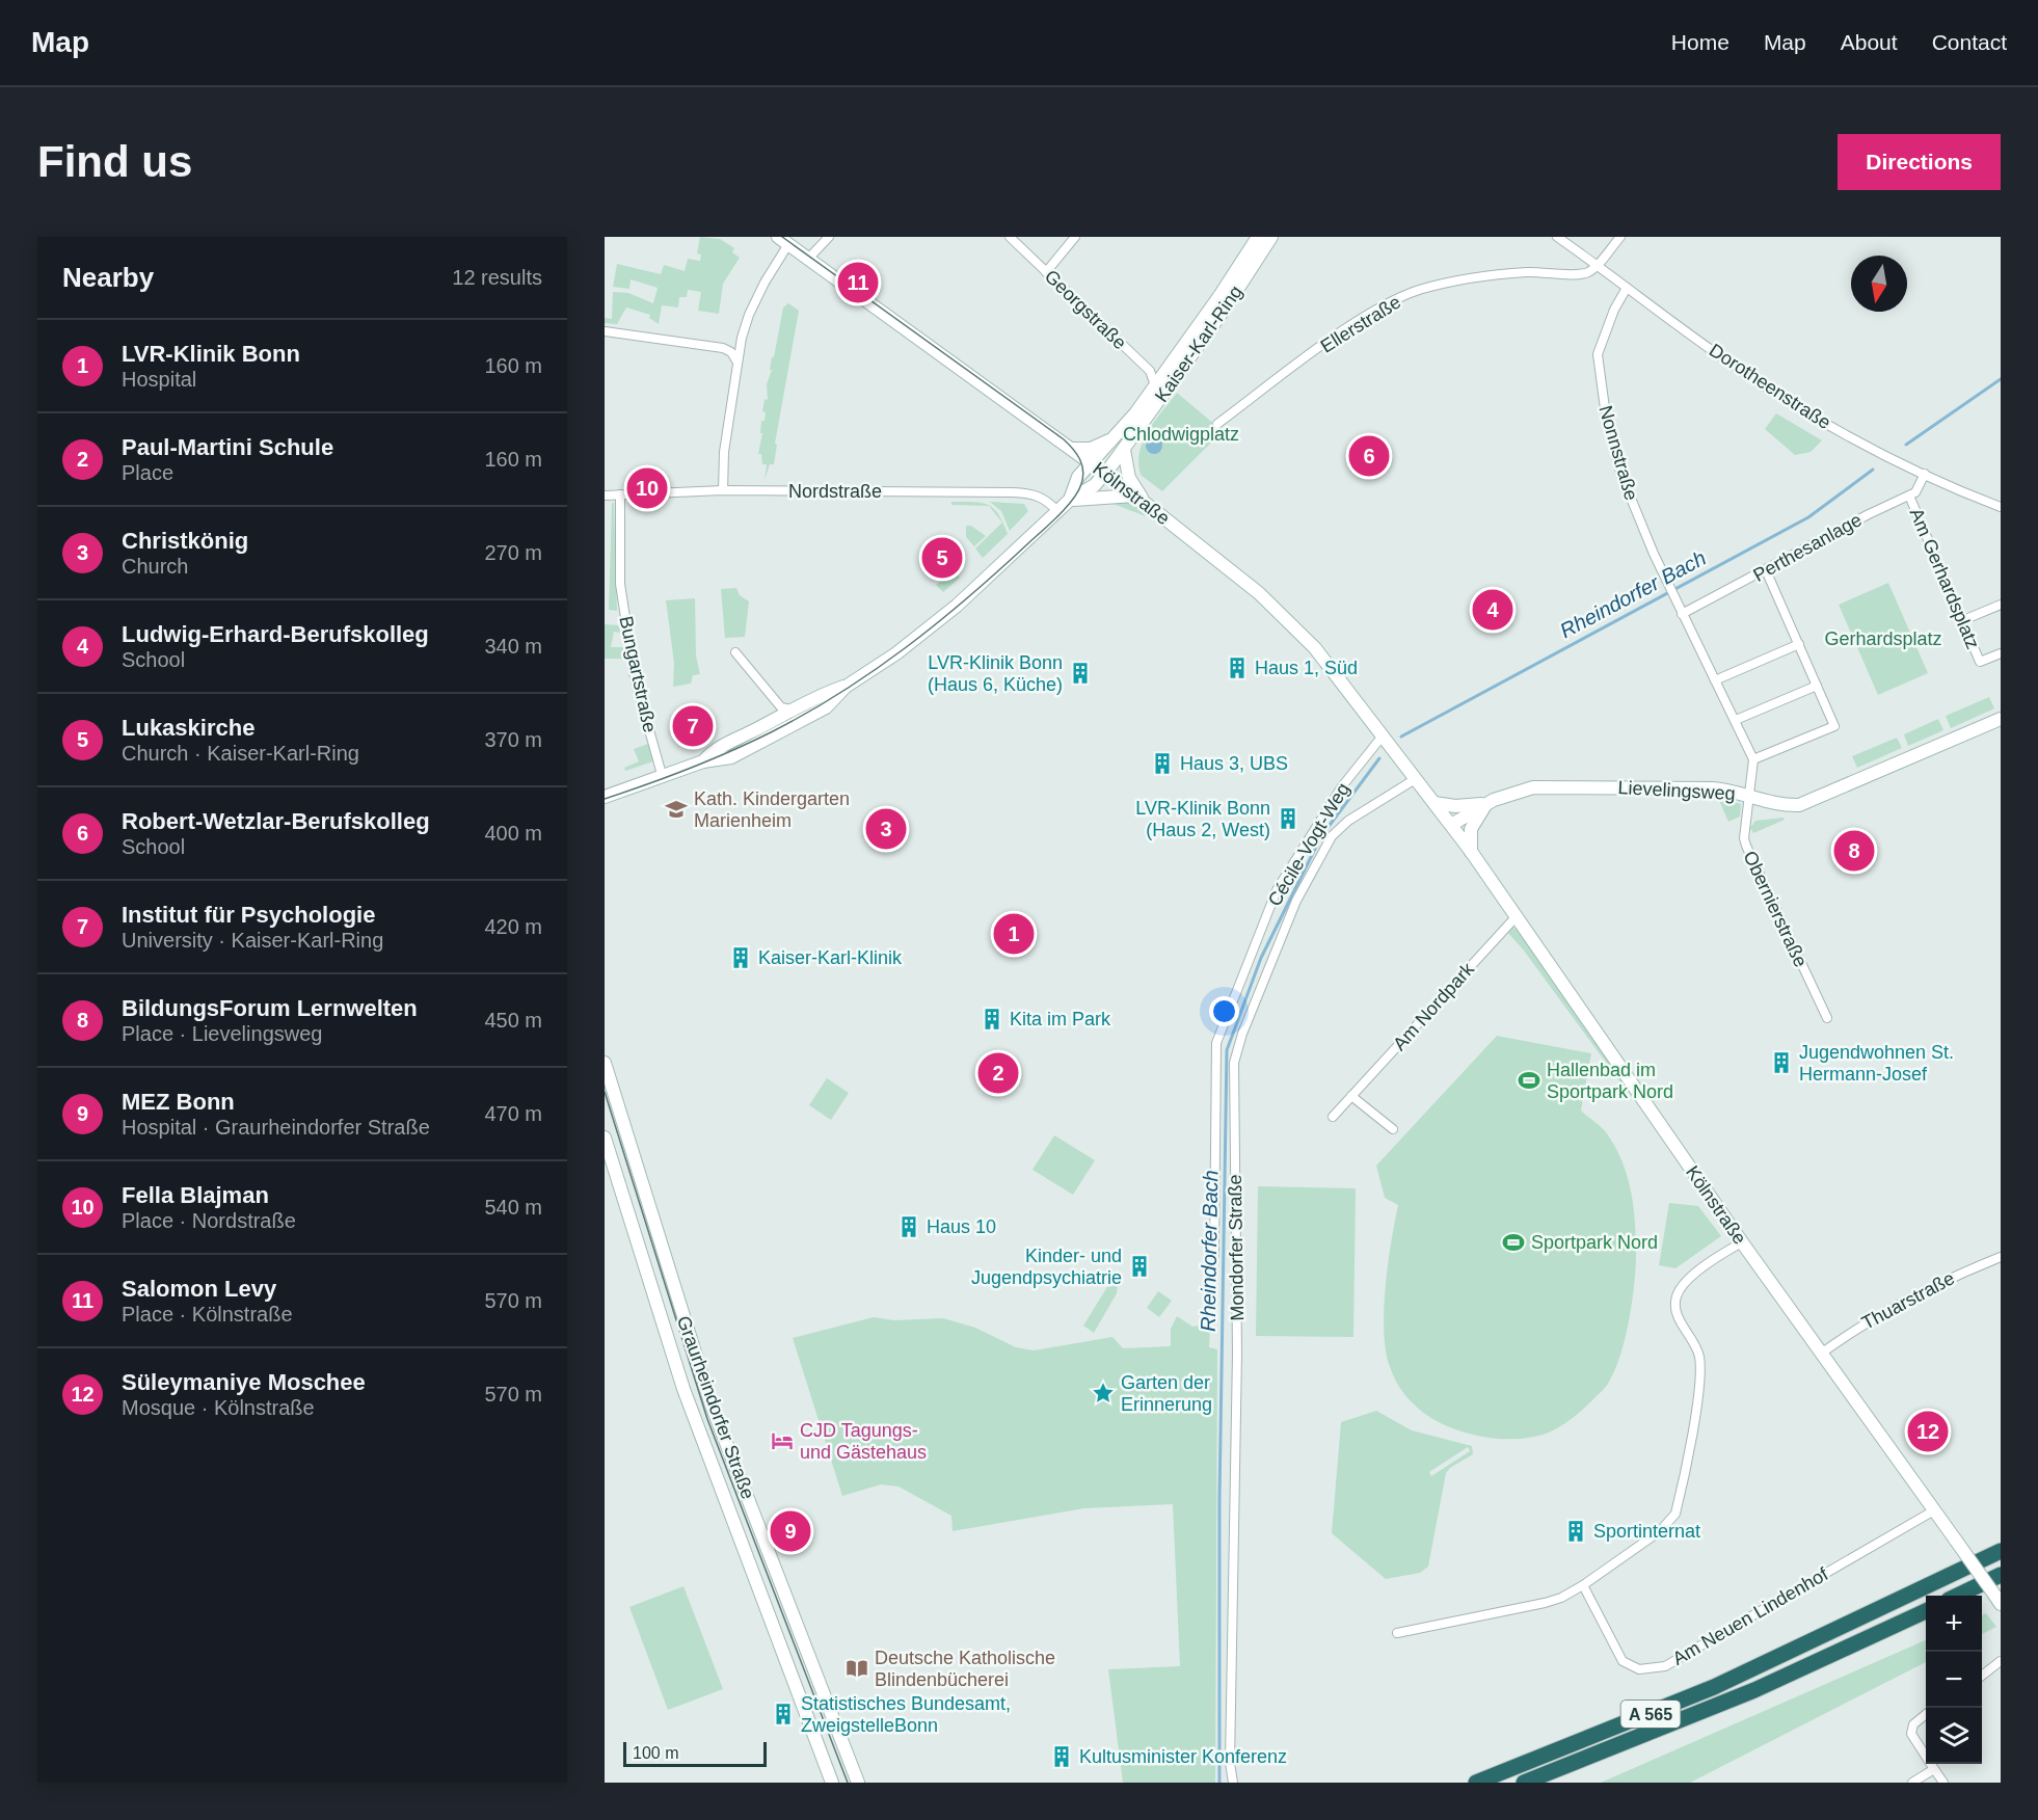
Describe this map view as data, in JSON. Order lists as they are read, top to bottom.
{
  "streets": {
    "highway": ["A 565"],
    "main road": [
      "Kaiser-Karl-Ring",
      "Kölnstraße",
      "Lievelingsweg",
      "Graurheindorfer Straße"
    ],
    "street": [
      "Georgstraße",
      "Ellerstraße",
      "Dorotheenstraße",
      "Nonnstraße",
      "Nordstraße",
      "Perthesanlage",
      "Am Gerhardsplatz",
      "Bungartstraße",
      "Cécile-Vogt-Weg",
      "Obernierstraße",
      "Am Nordpark",
      "Mondorfer Straße",
      "Thuarstraße",
      "Am Neuen Lindenhof"
    ]
  },
  "crossings": [
    ["Georgstraße", "Kaiser-Karl-Ring"],
    ["Ellerstraße", "Dorotheenstraße"],
    ["Kaiser-Karl-Ring", "Nordstraße"],
    ["Kaiser-Karl-Ring", "Kölnstraße"],
    ["Kaiser-Karl-Ring", "Bungartstraße"],
    ["Dorotheenstraße", "Nonnstraße"],
    ["Dorotheenstraße", "Perthesanlage"],
    ["Nonnstraße", "Perthesanlage"],
    ["Nonnstraße", "Obernierstraße"],
    ["Nordstraße", "Bungartstraße"],
    ["Kölnstraße", "Lievelingsweg"],
    ["Kölnstraße", "Cécile-Vogt-Weg"],
    ["Kölnstraße", "Am Nordpark"],
    ["Kölnstraße", "Mondorfer Straße"],
    ["Kölnstraße", "Thuarstraße"],
    ["Kölnstraße", "Am Neuen Lindenhof"],
    ["Perthesanlage", "Am Gerhardsplatz"],
    ["Lievelingsweg", "Obernierstraße"]
  ],
  "water": ["Rheindorfer Bach"],
  "parks": ["Chlodwigplatz", "Gerhardsplatz"],
  "places": {
    "building": [
      "Haus 1, Süd",
      "LVR-Klinik Bonn (Haus 6, Küche)",
      "Haus 3, UBS",
      "LVR-Klinik Bonn (Haus 2, West)",
      "Kaiser-Karl-Klinik",
      "Kita im Park",
      "Jugendwohnen St. Hermann-Josef",
      "Haus 10",
      "Kinder- und Jugendpsychiatrie",
      "Sportinternat",
      "Statistisches Bundesamt, ZweigstelleBonn",
      "Kultusminister Konferenz"
    ],
    "school or university": ["Kath. Kindergarten Marienheim"],
    "sports": ["Hallenbad im Sportpark Nord", "Sportpark Nord"],
    "place": ["Garten der Erinnerung"],
    "hotel": ["CJD Tagungs- und Gästehaus"],
    "library": ["Deutsche Katholische Blindenbücherei"]
  },
  "scale_bar": "100 m",
  "north": "bottom",
  "page": {
    "header": "Map",
    "nav": [
      "Home",
      "Map",
      "About",
      "Contact"
    ],
    "buttons": "Directions",
    "title": "Find us",
    "heading": ["Nearby", "12 results"],
    "pins": [
      "11",
      "6",
      "10",
      "5",
      "4",
      "7",
      "3",
      "8",
      "1",
      "2",
      "12",
      "9"
    ],
    "list": [
      {
        "mark": "1",
        "name": "LVR-Klinik Bonn",
        "note": "Hospital",
        "value": "160 m"
      },
      {
        "mark": "2",
        "name": "Paul-Martini Schule",
        "note": "Place",
        "value": "160 m"
      },
      {
        "mark": "3",
        "name": "Christkönig",
        "note": "Church",
        "value": "270 m"
      },
      {
        "mark": "4",
        "name": "Ludwig-Erhard-Berufskolleg",
        "note": "School",
        "value": "340 m"
      },
      {
        "mark": "5",
        "name": "Lukaskirche",
        "note": "Church · Kaiser-Karl-Ring",
        "value": "370 m"
      },
      {
        "mark": "6",
        "name": "Robert-Wetzlar-Berufskolleg",
        "note": "School",
        "value": "400 m"
      },
      {
        "mark": "7",
        "name": "Institut für Psychologie",
        "note": "University · Kaiser-Karl-Ring",
        "value": "420 m"
      },
      {
        "mark": "8",
        "name": "BildungsForum Lernwelten",
        "note": "Place · Lievelingsweg",
        "value": "450 m"
      },
      {
        "mark": "9",
        "name": "MEZ Bonn",
        "note": "Hospital · Graurheindorfer Straße",
        "value": "470 m"
      },
      {
        "mark": "10",
        "name": "Fella Blajman",
        "note": "Place · Nordstraße",
        "value": "540 m"
      },
      {
        "mark": "11",
        "name": "Salomon Levy",
        "note": "Place · Kölnstraße",
        "value": "570 m"
      },
      {
        "mark": "12",
        "name": "Süleymaniye Moschee",
        "note": "Mosque · Kölnstraße",
        "value": "570 m"
      }
    ],
    "map_buttons": ["+", "−"],
    "scale": "100 m"
  }
}
